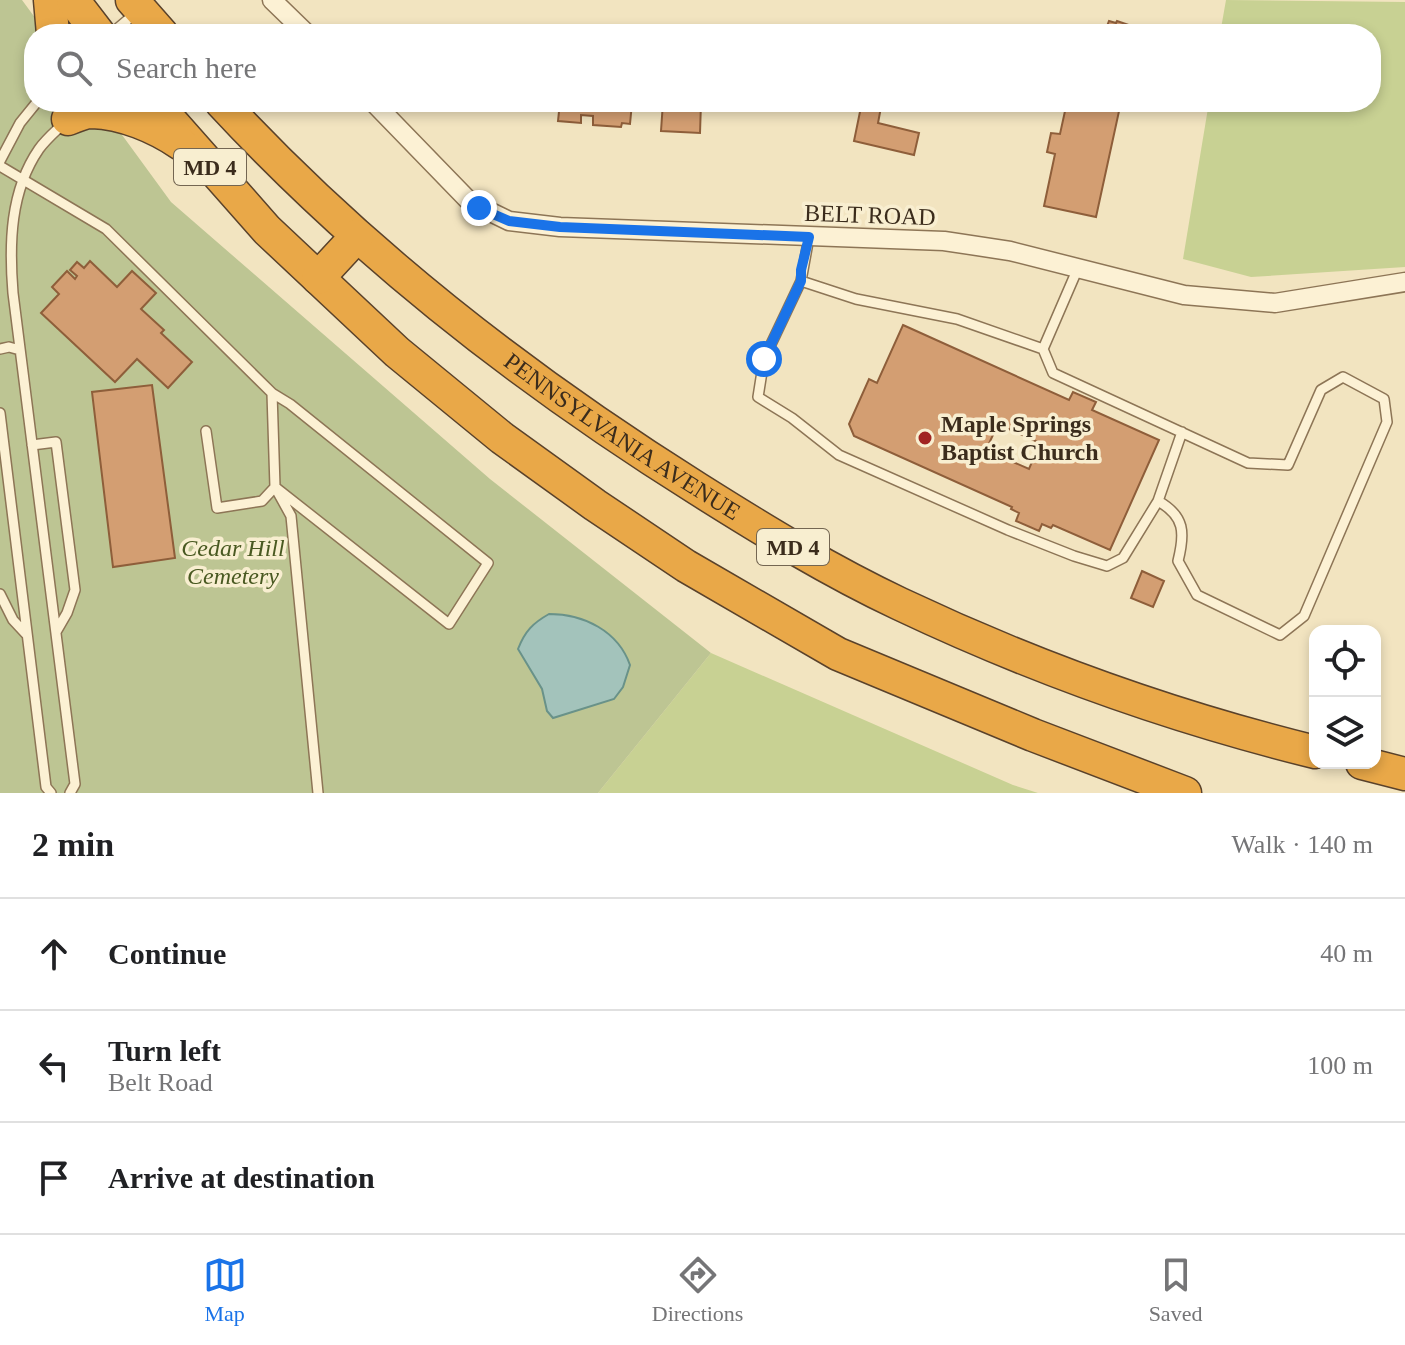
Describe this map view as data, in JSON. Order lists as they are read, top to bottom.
{
  "streets": {
    "highway": ["MD 4", "PENNSYLVANIA AVENUE"],
    "street": ["BELT ROAD"]
  },
  "parks": ["Cedar Hill Cemetery"],
  "places": ["Maple Springs Baptist Church"],
  "page": {
    "search": "Search here",
    "heading": ["2 min", "Walk · 140 m"],
    "list": [
      ["Continue", "40 m"],
      ["Turn left", "Belt Road", "100 m"],
      "Arrive at destination"
    ],
    "nav": ["Map", "Directions", "Saved"]
  }
}
